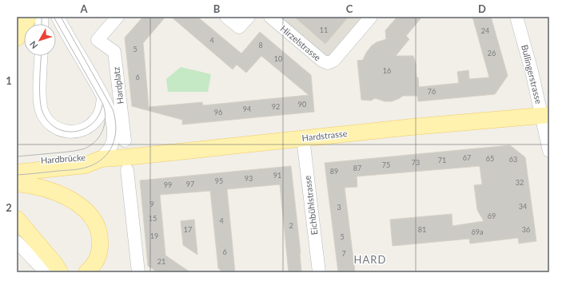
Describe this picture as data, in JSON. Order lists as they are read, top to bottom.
{
  "streets": {
    "main road": ["Hardstrasse", "Hardbrücke"],
    "street": [
      "Hirzelstrasse",
      "Bullingerstrasse",
      "Hardplatz",
      "Eichbühlstrasse"
    ]
  },
  "crossings": [
    ["Bullingerstrasse", "Hardstrasse"],
    ["Hardstrasse", "Hardbrücke"],
    ["Hardstrasse", "Eichbühlstrasse"]
  ],
  "districts": ["HARD"],
  "house_numbers": [
    "11",
    "24",
    "4",
    "8",
    "5",
    "26",
    "10",
    "16",
    "6",
    "76",
    "90",
    "92",
    "94",
    "96",
    "67",
    "65",
    "63",
    "71",
    "73",
    "75",
    "87",
    "89",
    "91",
    "93",
    "95",
    "32",
    "97",
    "99",
    "9",
    "34",
    "3",
    "69",
    "15",
    "4",
    "2",
    "17",
    "81",
    "36",
    "69a",
    "19",
    "5",
    "6",
    "7",
    "21"
  ],
  "north": "bottom left",
  "grid": {
    "columns": [
      "A",
      "B",
      "C",
      "D"
    ],
    "rows": ["1", "2"]
  }
}
